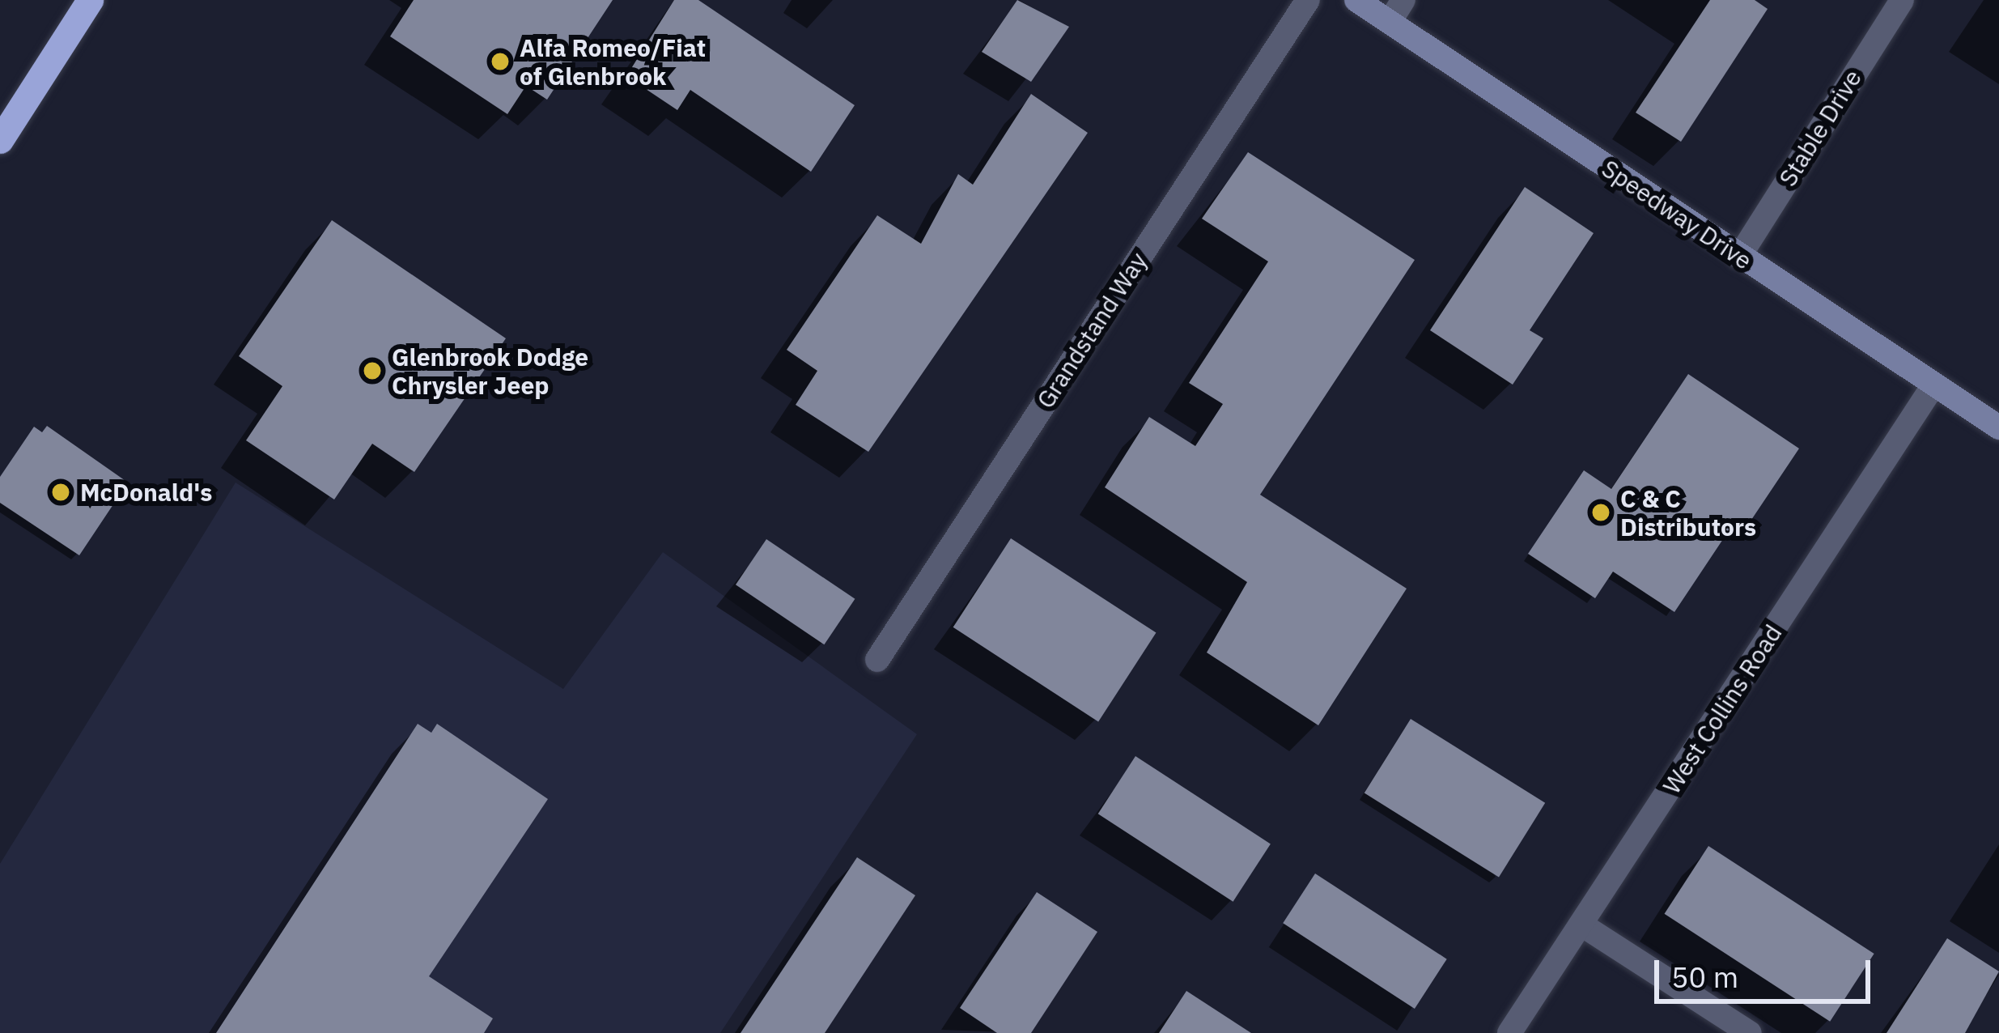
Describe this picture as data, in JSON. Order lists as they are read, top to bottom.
{
  "streets": {
    "main road": ["Speedway Drive"],
    "street": ["Stable Drive", "Grandstand Way", "West Collins Road"]
  },
  "crossings": [
    ["Stable Drive", "Speedway Drive"],
    ["Speedway Drive", "West Collins Road"]
  ],
  "places": [
    "Alfa Romeo/Fiat of Glenbrook",
    "Glenbrook Dodge Chrysler Jeep",
    "McDonald's",
    "C & C Distributors"
  ],
  "scale_bar": "50 m"
}
